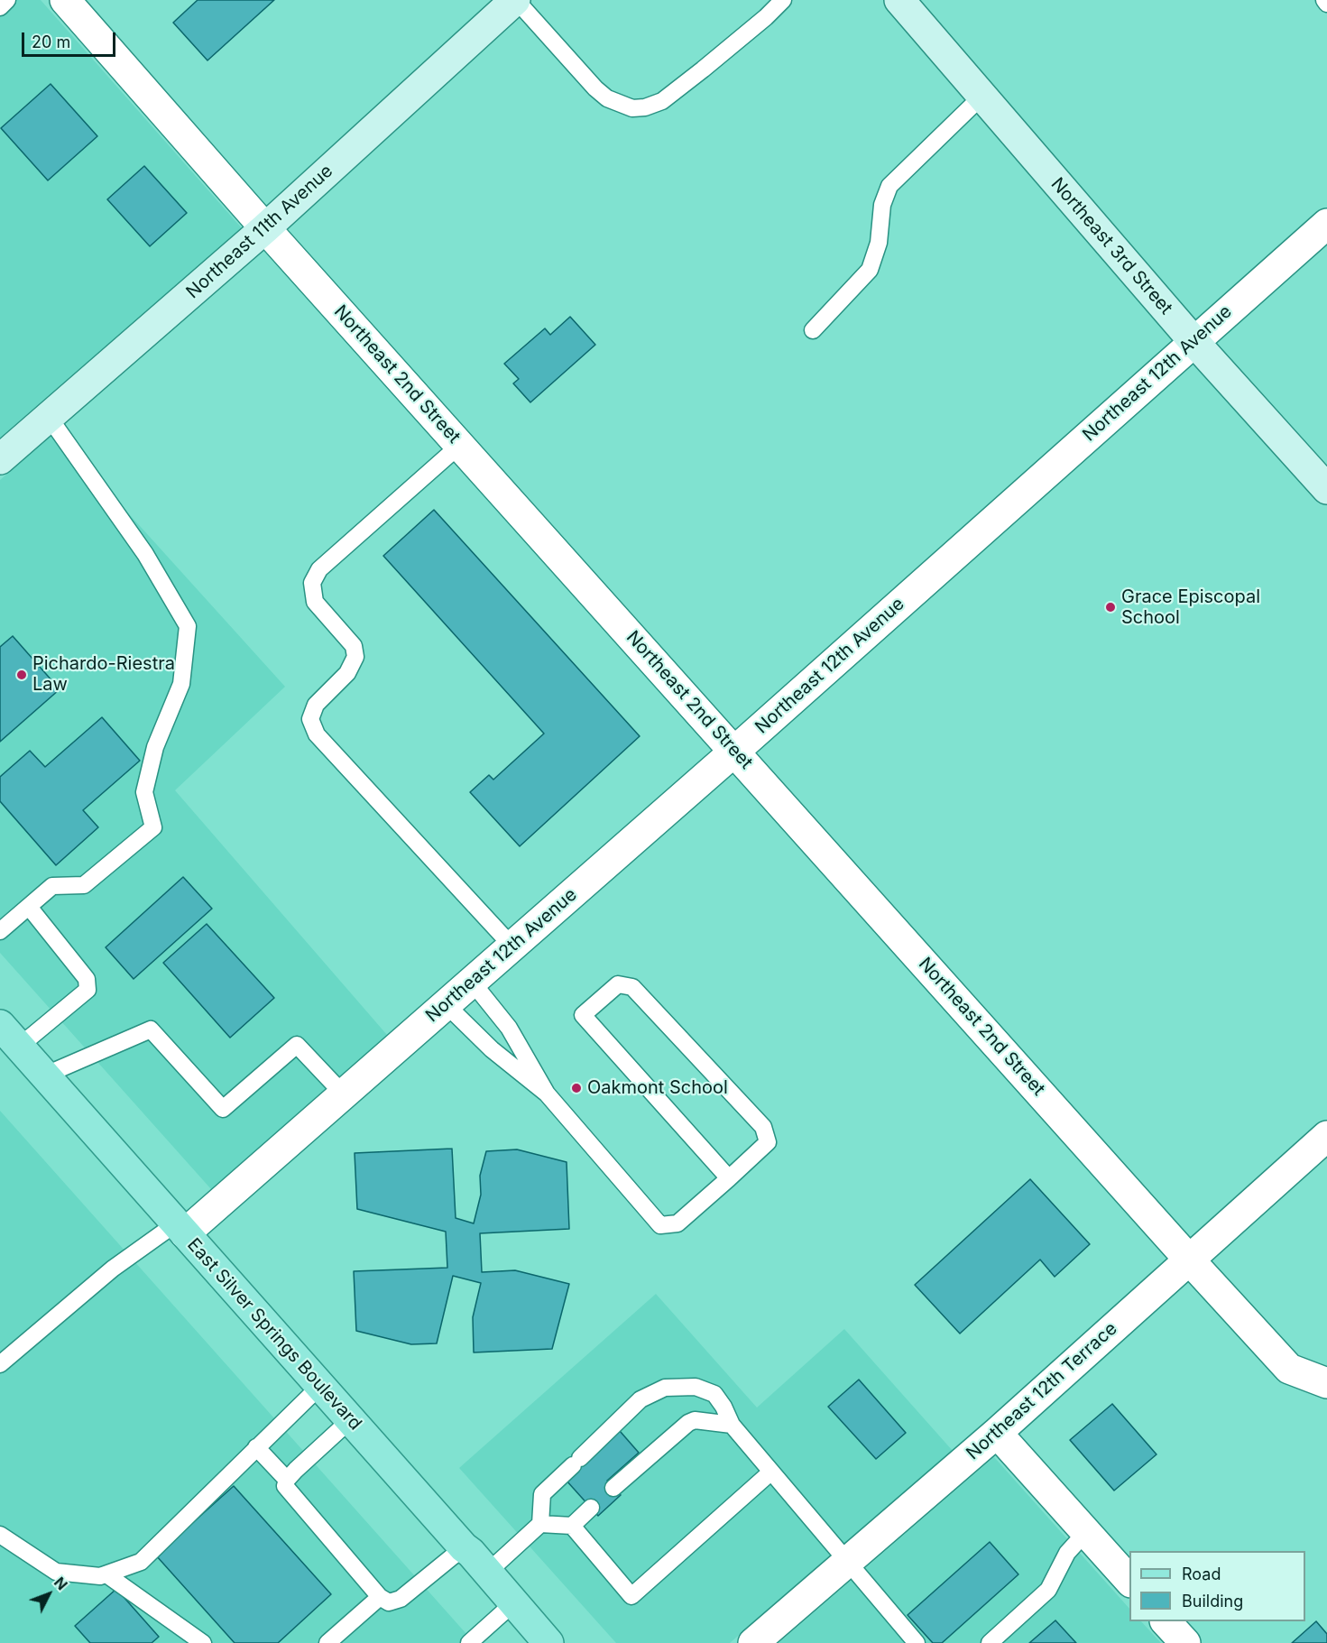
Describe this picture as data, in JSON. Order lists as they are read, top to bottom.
{
  "streets": {
    "main road": ["East Silver Springs Boulevard"],
    "street": [
      "Northeast 11th Avenue",
      "Northeast 3rd Street",
      "Northeast 12th Avenue",
      "Northeast 2nd Street",
      "Northeast 12th Terrace"
    ]
  },
  "crossings": [
    ["Northeast 11th Avenue", "Northeast 2nd Street"],
    ["Northeast 3rd Street", "Northeast 12th Avenue"],
    ["Northeast 12th Avenue", "Northeast 2nd Street"],
    ["Northeast 12th Avenue", "East Silver Springs Boulevard"],
    ["Northeast 2nd Street", "Northeast 12th Terrace"]
  ],
  "places": ["Grace Episcopal School", "Pichardo-Riestra Law", "Oakmont School"],
  "legend": ["Road", "Building"],
  "scale_bar": "20 m",
  "north": "top right"
}
